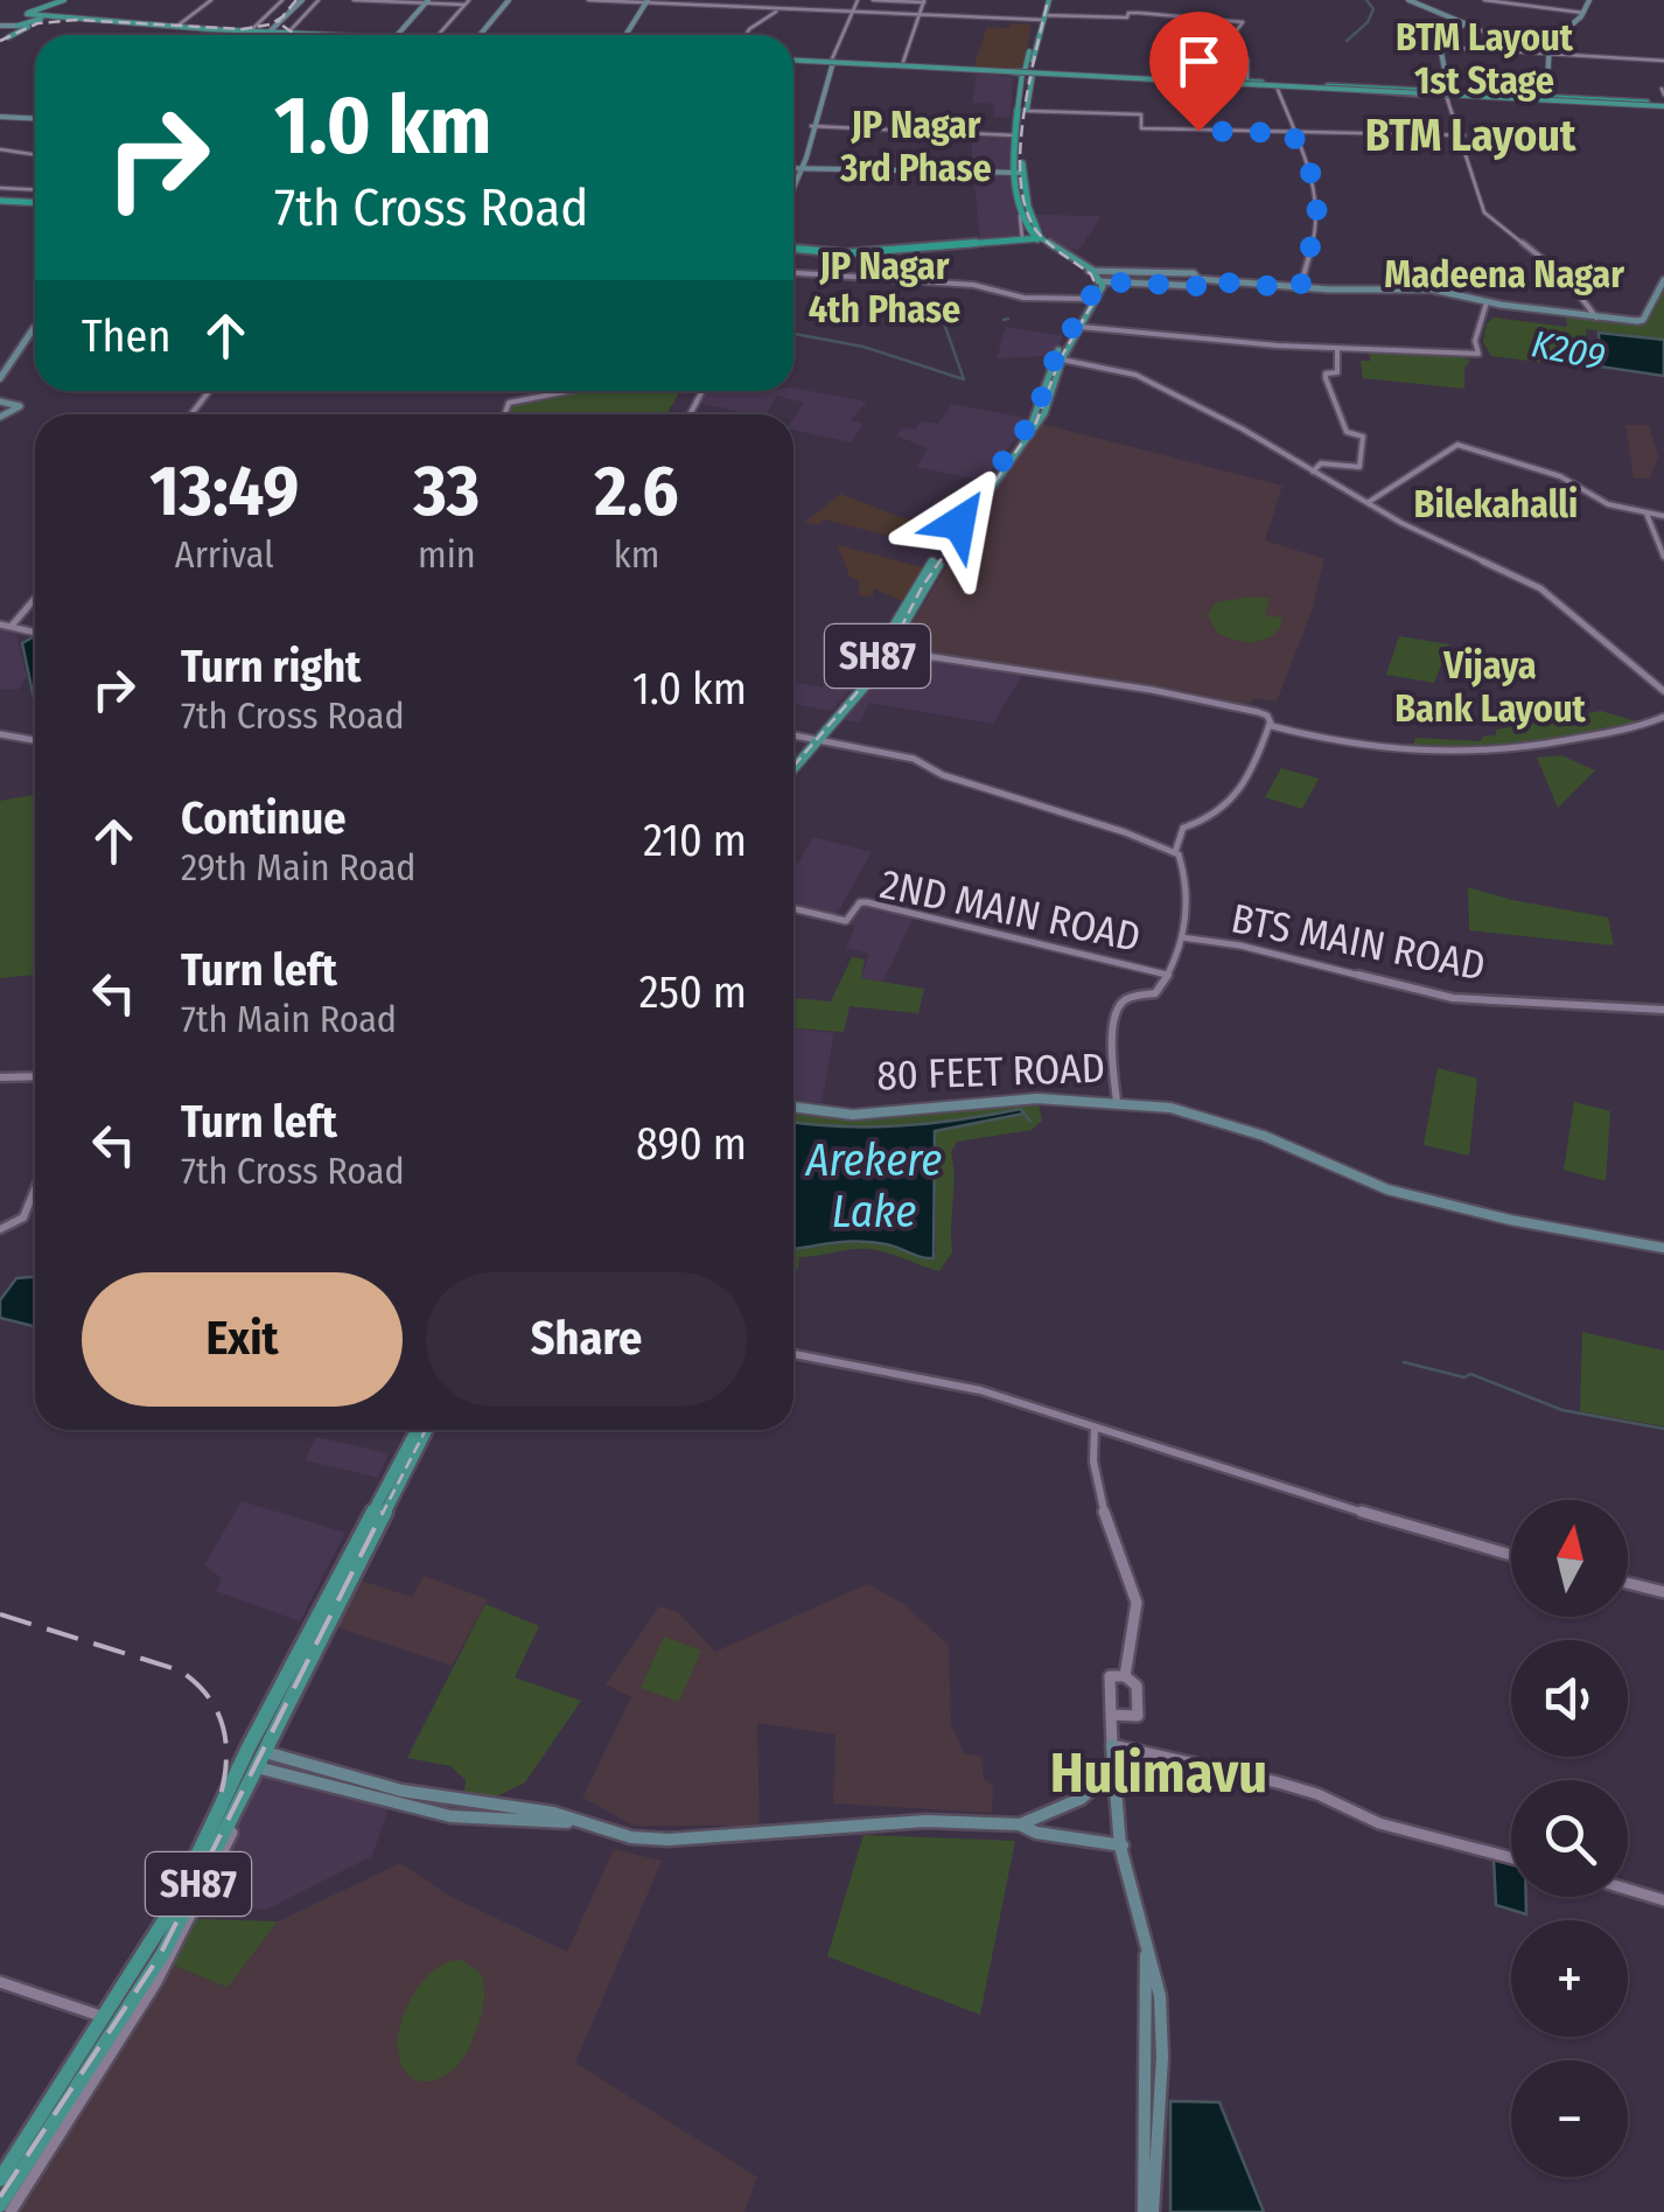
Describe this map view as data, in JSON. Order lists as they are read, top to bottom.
{
  "streets": {
    "main road": ["SH87", "80 FEET ROAD"],
    "street": ["2ND MAIN ROAD", "BTS MAIN ROAD"]
  },
  "districts": [
    "BTM Layout 1st Stage",
    "JP Nagar 3rd Phase",
    "BTM Layout",
    "JP Nagar 4th Phase",
    "Madeena Nagar",
    "Bilekahalli",
    "Vijaya Bank Layout",
    "Hulimavu"
  ],
  "water": ["K209", "Arekere Lake"],
  "north": "top",
  "page": {
    "turn": ["1.0 km", "7th Cross Road"],
    "then": "Then",
    "eta": [
      "13:49",
      "Arrival",
      "33",
      "min",
      "2.6",
      "km"
    ],
    "list": [
      {
        "name": "Turn right",
        "note": "7th Cross Road",
        "value": "1.0 km"
      },
      {
        "name": "Continue",
        "note": "29th Main Road",
        "value": "210 m"
      },
      {
        "name": "Turn left",
        "note": "7th Main Road",
        "value": "250 m"
      },
      {
        "name": "Turn left",
        "note": "7th Cross Road",
        "value": "890 m"
      }
    ],
    "buttons": ["Exit", "Share"],
    "map_buttons": ["+", "−"]
  }
}
